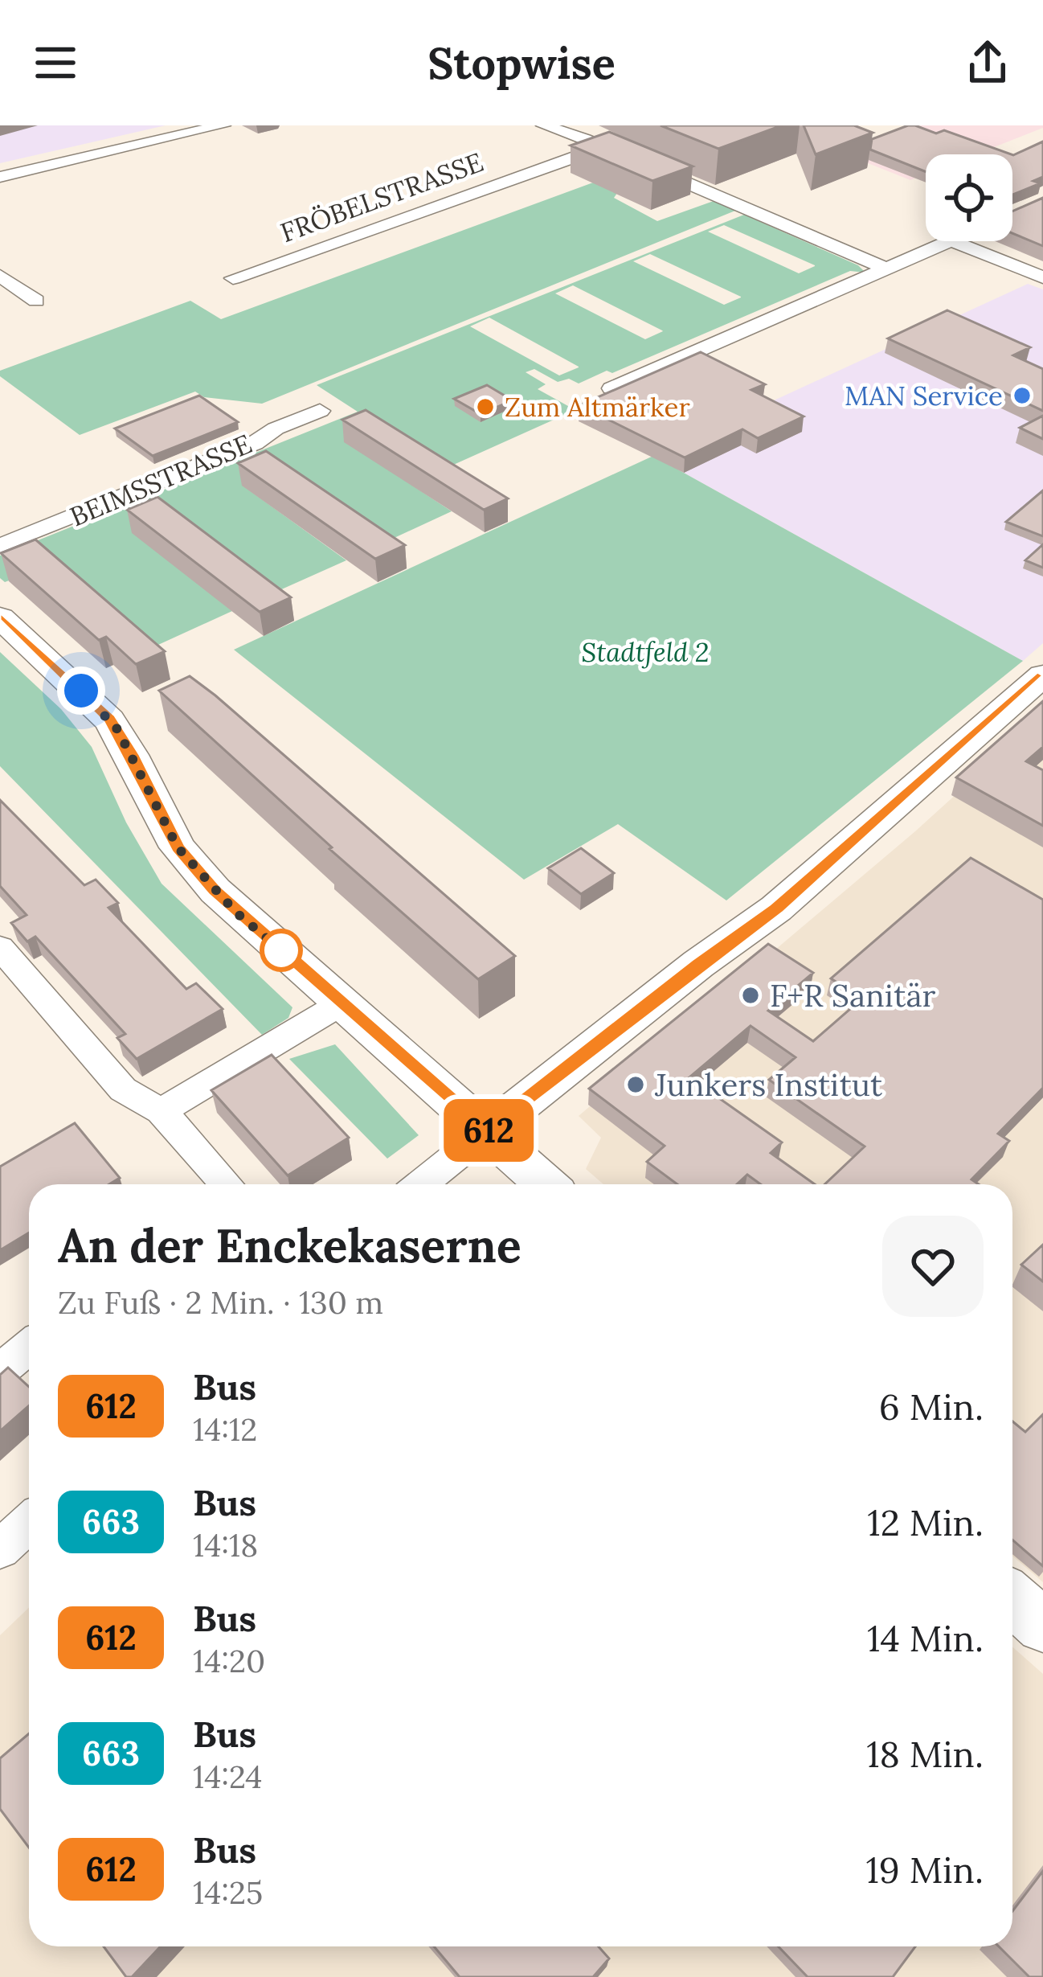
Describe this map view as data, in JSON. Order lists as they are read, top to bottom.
{
  "streets": {
    "street": ["FRÖBELSTRASSE", "BEIMSSTRASSE"]
  },
  "parks": ["Stadtfeld 2"],
  "places": [
    "MAN Service",
    "Zum Altmärker",
    "F+R Sanitär",
    "Junkers Institut"
  ],
  "lines": ["bus line 612"],
  "page": {
    "header": "Stopwise",
    "on_map": "612",
    "heading": ["An der Enckekaserne", "Zu Fuß · 2 Min. · 130 m"],
    "list": [
      {
        "mark": "612",
        "name": "Bus",
        "note": "14:12",
        "value": "6 Min."
      },
      {
        "mark": "663",
        "name": "Bus",
        "note": "14:18",
        "value": "12 Min."
      },
      {
        "mark": "612",
        "name": "Bus",
        "note": "14:20",
        "value": "14 Min."
      },
      {
        "mark": "663",
        "name": "Bus",
        "note": "14:24",
        "value": "18 Min."
      },
      {
        "mark": "612",
        "name": "Bus",
        "note": "14:25",
        "value": "19 Min."
      }
    ]
  }
}
